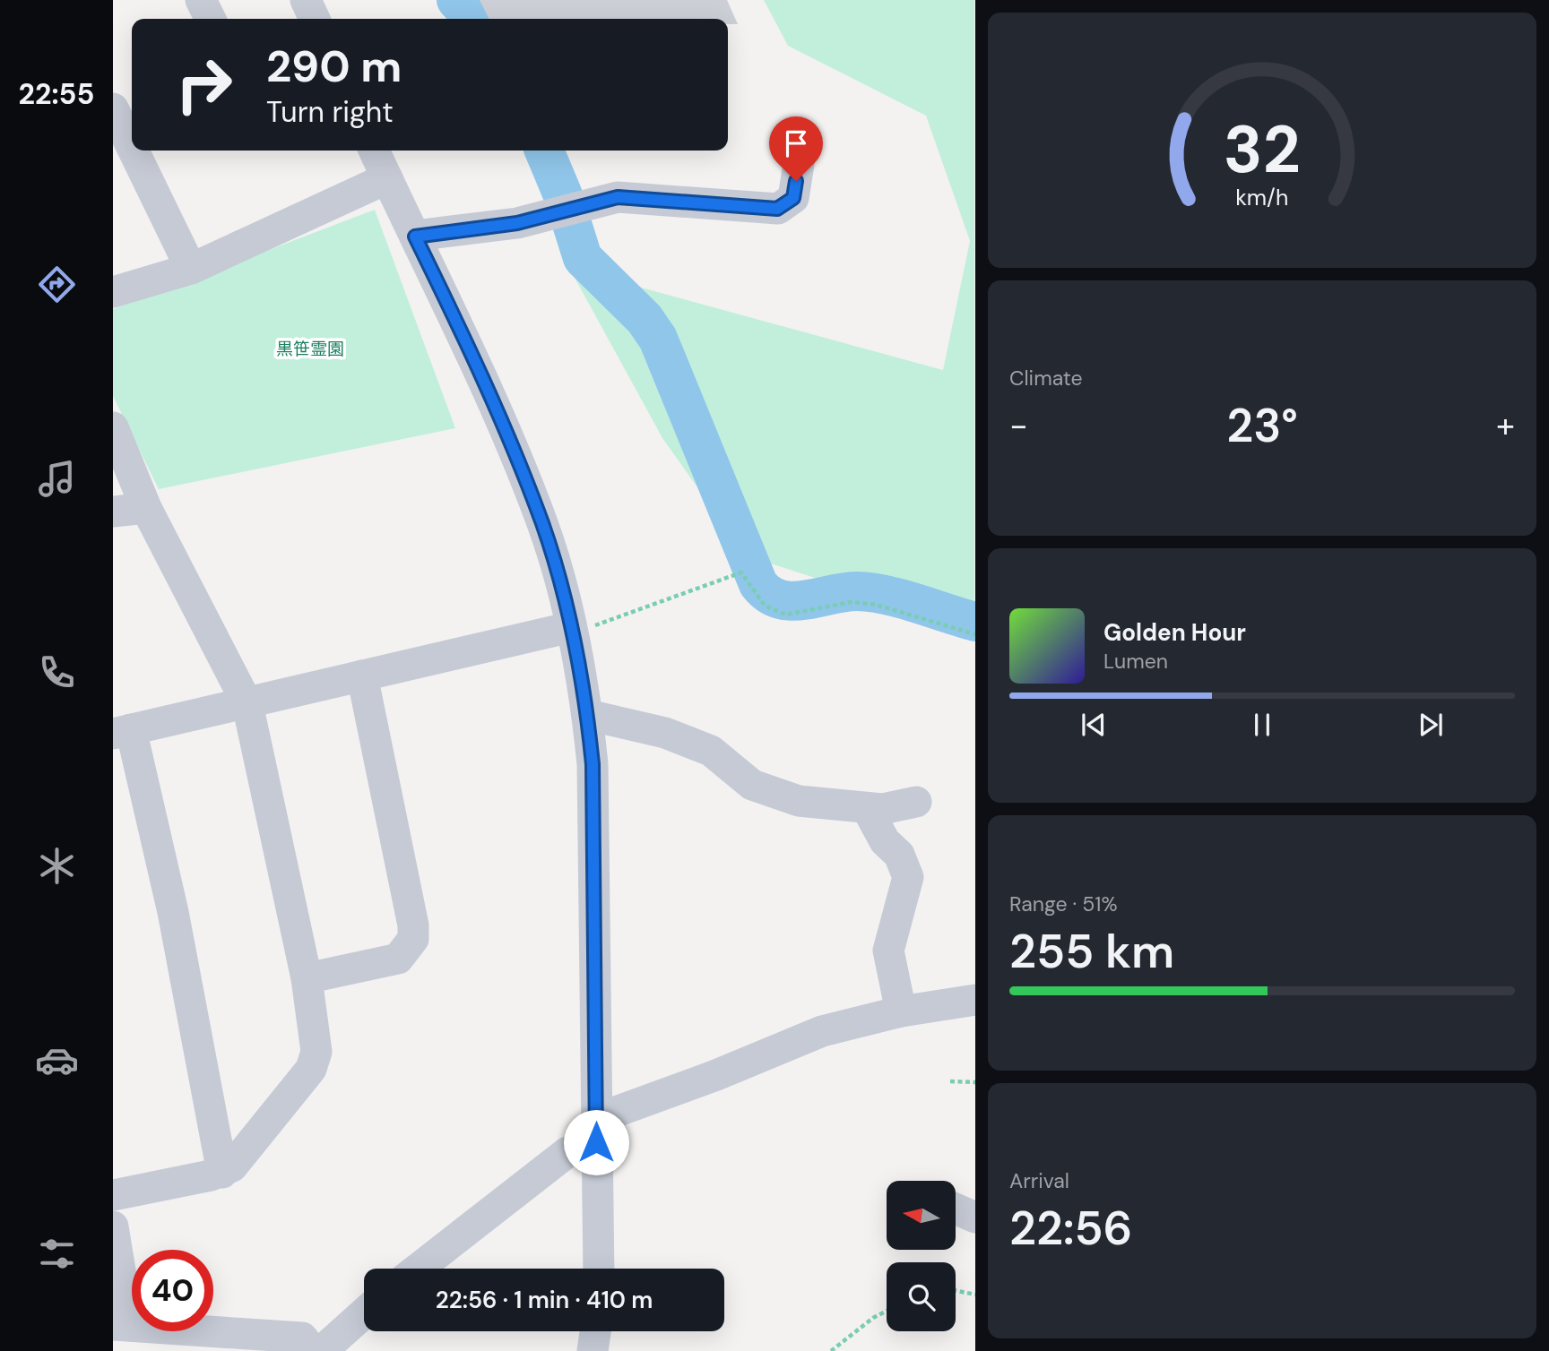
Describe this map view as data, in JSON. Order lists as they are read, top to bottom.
{
  "parks": ["黒笹霊園"],
  "north": "left",
  "page": {
    "tabs": "22:55",
    "turn": ["290 m", "Turn right"],
    "tile": [
      "Climate",
      ["Range · 51%", "255 km"],
      ["Arrival", "22:56"]
    ],
    "heat": ["−", "23°", "+"],
    "song": ["Golden Hour", "Lumen"],
    "limit": "40",
    "trip": "22:56 · 1 min · 410 m",
    "gauge": ["32", "km/h"]
  }
}
